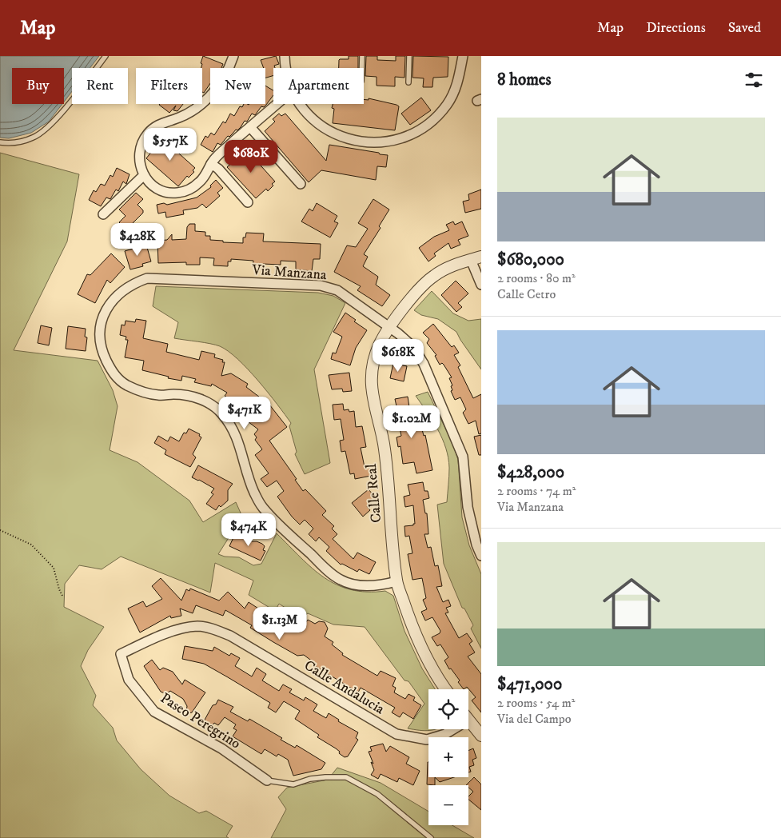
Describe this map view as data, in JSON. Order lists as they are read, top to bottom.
{
  "streets": {
    "street": [
      "Via Manzana",
      "Calle Real",
      "Calle Andalucia",
      "Paseo Peregrino"
    ]
  },
  "crossings": [
    ["Via Manzana", "Calle Real"],
    ["Calle Andalucia", "Paseo Peregrino"]
  ],
  "page": {
    "header": "Map",
    "nav": ["Map", "Directions", "Saved"],
    "heading": "8 homes",
    "chip": [
      "Buy",
      "Rent",
      "Filters",
      "New",
      "Apartment"
    ],
    "list": [
      {
        "name": "$680,000",
        "note": "2 rooms · 80 m² · Calle Cetro"
      },
      {
        "name": "$428,000",
        "note": "2 rooms · 74 m² · Via Manzana"
      },
      {
        "name": "$471,000",
        "note": "2 rooms · 54 m² · Via del Campo"
      }
    ],
    "price": [
      "$557K",
      "$680K",
      "$428K",
      "$618K",
      "$471K",
      "$1.02M",
      "$474K",
      "$1.13M"
    ],
    "map_buttons": ["+", "−"]
  }
}
